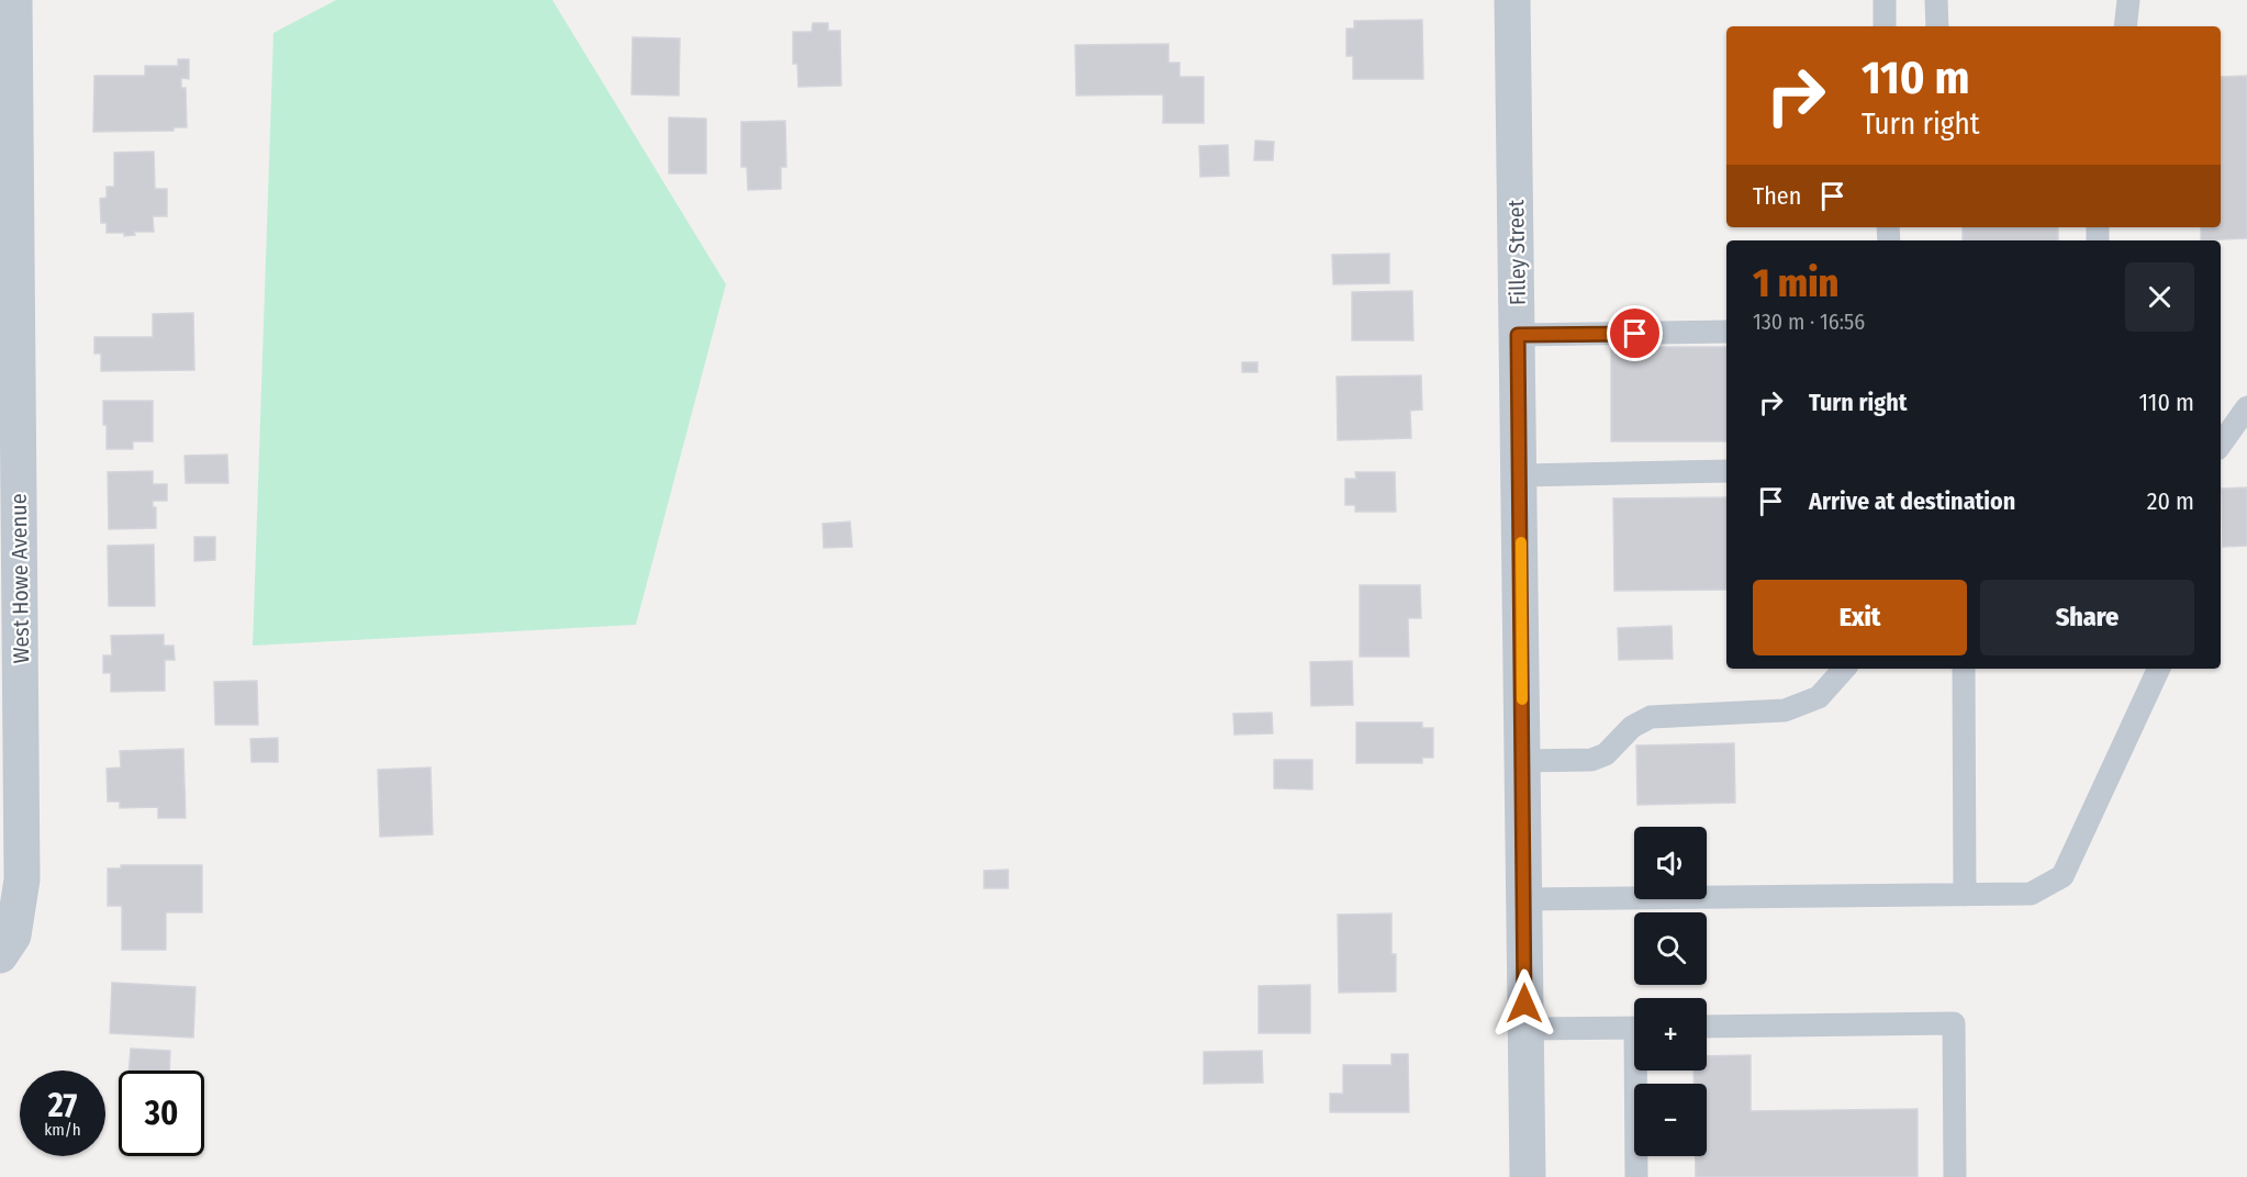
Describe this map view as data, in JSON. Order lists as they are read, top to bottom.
{
  "streets": {
    "street": ["Filley Street", "West Howe Avenue"]
  },
  "page": {
    "turn": ["110 m", "Turn right"],
    "then": "Then",
    "heading": ["1 min", "130 m · 16:56"],
    "list": [
      {
        "name": "Turn right",
        "value": "110 m"
      },
      {
        "name": "Arrive at destination",
        "value": "20 m"
      }
    ],
    "buttons": ["Exit", "Share"],
    "map_buttons": ["+", "−"],
    "speed": "27 km/h",
    "limit": "30"
  }
}
